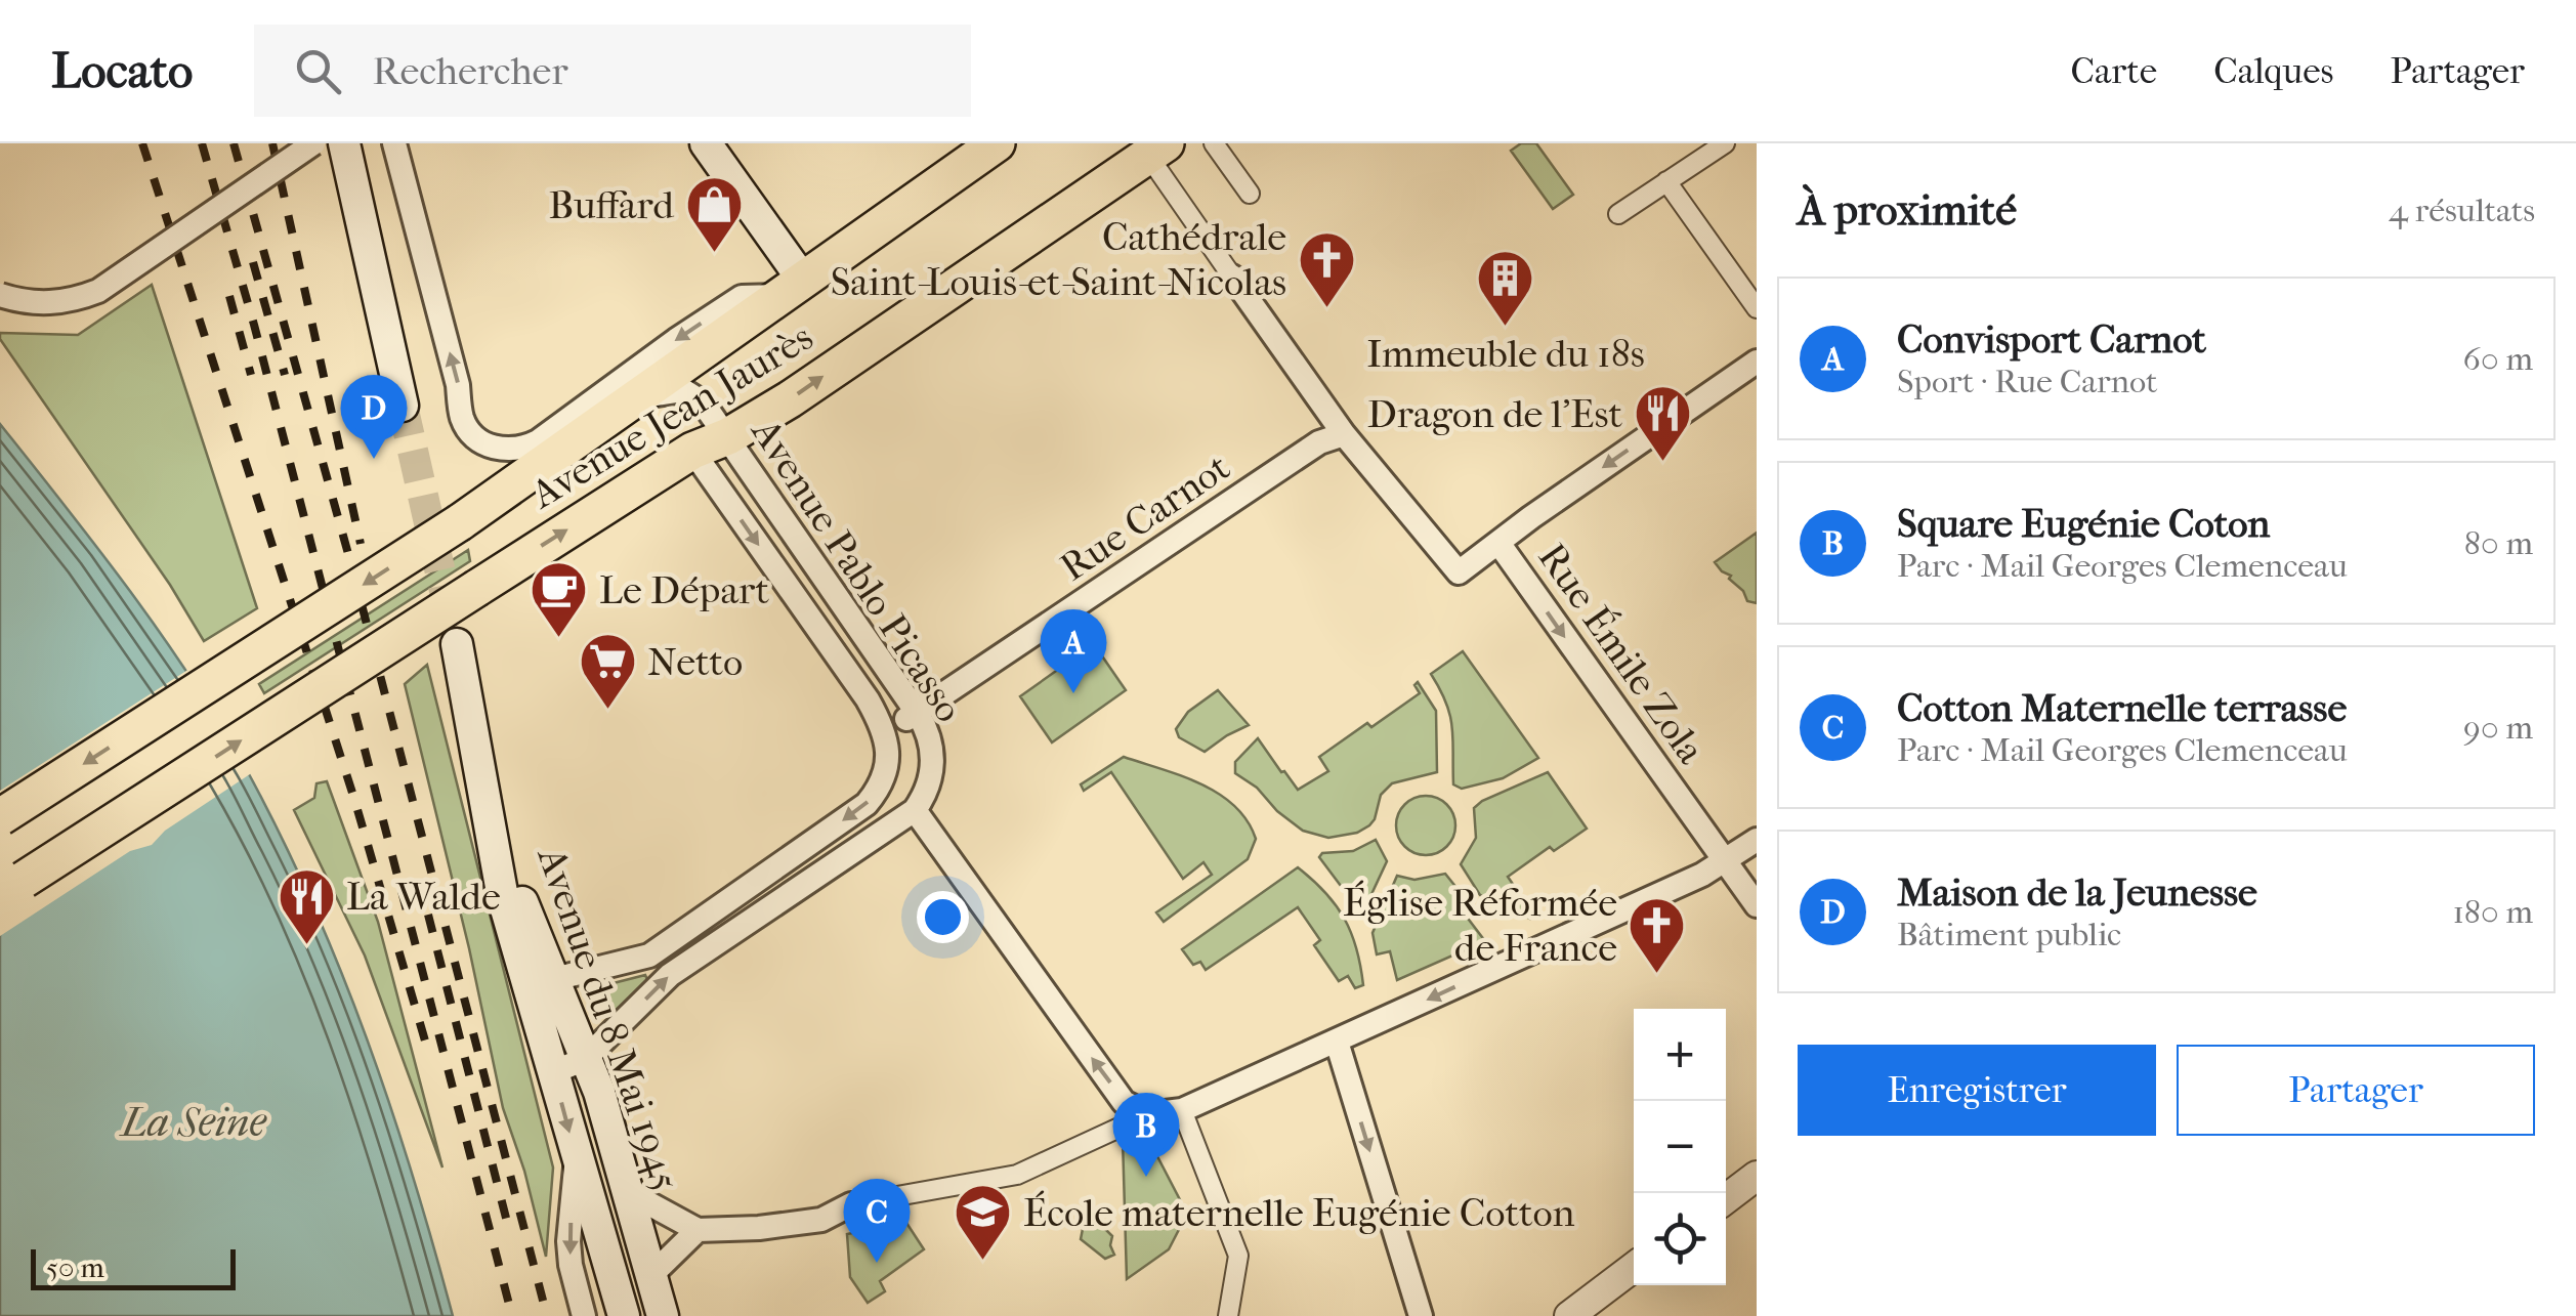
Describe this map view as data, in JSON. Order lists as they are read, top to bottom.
{
  "streets": {
    "main road": ["Avenue Jean Jaurès", "Avenue du 8 Mai 1945"],
    "street": ["Rue Carnot", "Avenue Pablo Picasso", "Rue Émile Zola"]
  },
  "crossings": [
    ["Avenue Jean Jaurès", "Avenue Pablo Picasso"],
    ["Rue Carnot", "Avenue Pablo Picasso"],
    ["Avenue Pablo Picasso", "Avenue du 8 Mai 1945"]
  ],
  "one_way": ["Rue Émile Zola"],
  "water": ["La Seine"],
  "places": {
    "shop": ["Buffard"],
    "church": ["Cathédrale Saint-Louis-et-Saint-Nicolas", "Église Réformée de France"],
    "building": ["Immeuble du 18s"],
    "restaurant": ["Dragon de l'Est", "La Walde"],
    "cafe": ["Le Départ"],
    "supermarket": ["Netto"],
    "school or university": ["École maternelle Eugénie Cotton"]
  },
  "scale_bar": "50 m",
  "page": {
    "header": "Locato",
    "search": "Rechercher",
    "nav": ["Carte", "Calques", "Partager"],
    "heading": ["À proximité", "4 résultats"],
    "list": [
      {
        "mark": "A",
        "name": "Convisport Carnot",
        "note": "Sport · Rue Carnot",
        "value": "60 m"
      },
      {
        "mark": "B",
        "name": "Square Eugénie Coton",
        "note": "Parc · Mail Georges Clemenceau",
        "value": "80 m"
      },
      {
        "mark": "C",
        "name": "Cotton Maternelle terrasse",
        "note": "Parc · Mail Georges Clemenceau",
        "value": "90 m"
      },
      {
        "mark": "D",
        "name": "Maison de la Jeunesse",
        "note": "Bâtiment public",
        "value": "180 m"
      }
    ],
    "pins": [
      "D",
      "A",
      "B",
      "C"
    ],
    "map_buttons": ["+", "−"],
    "buttons": ["Enregistrer", "Partager"],
    "scale": "50 m"
  }
}
